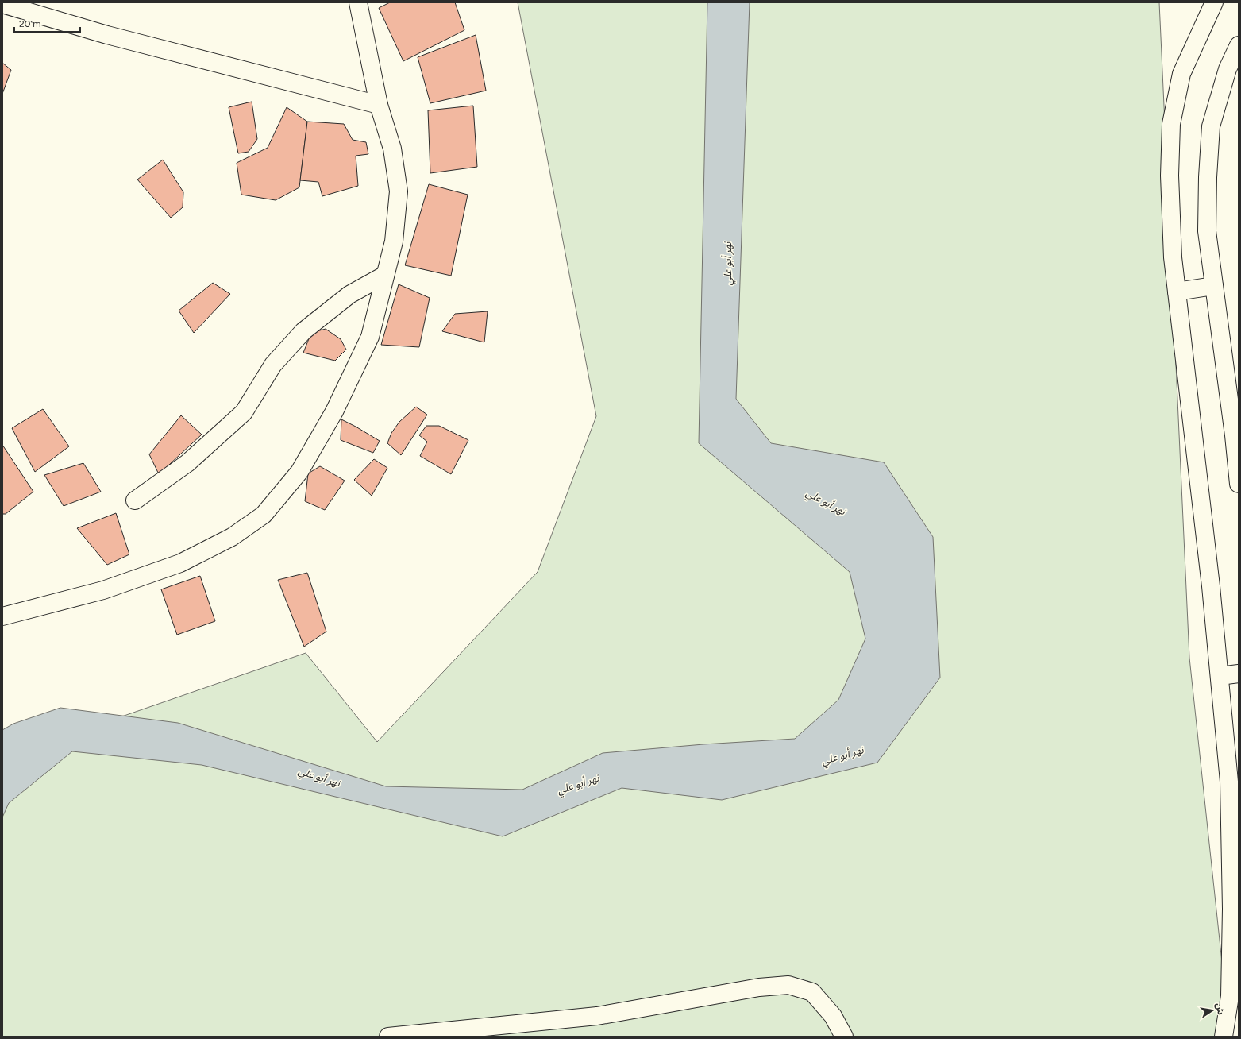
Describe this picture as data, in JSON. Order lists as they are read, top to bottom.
{
  "water": ["نهر أبو علي"],
  "scale_bar": "20 m",
  "north": "right"
}
